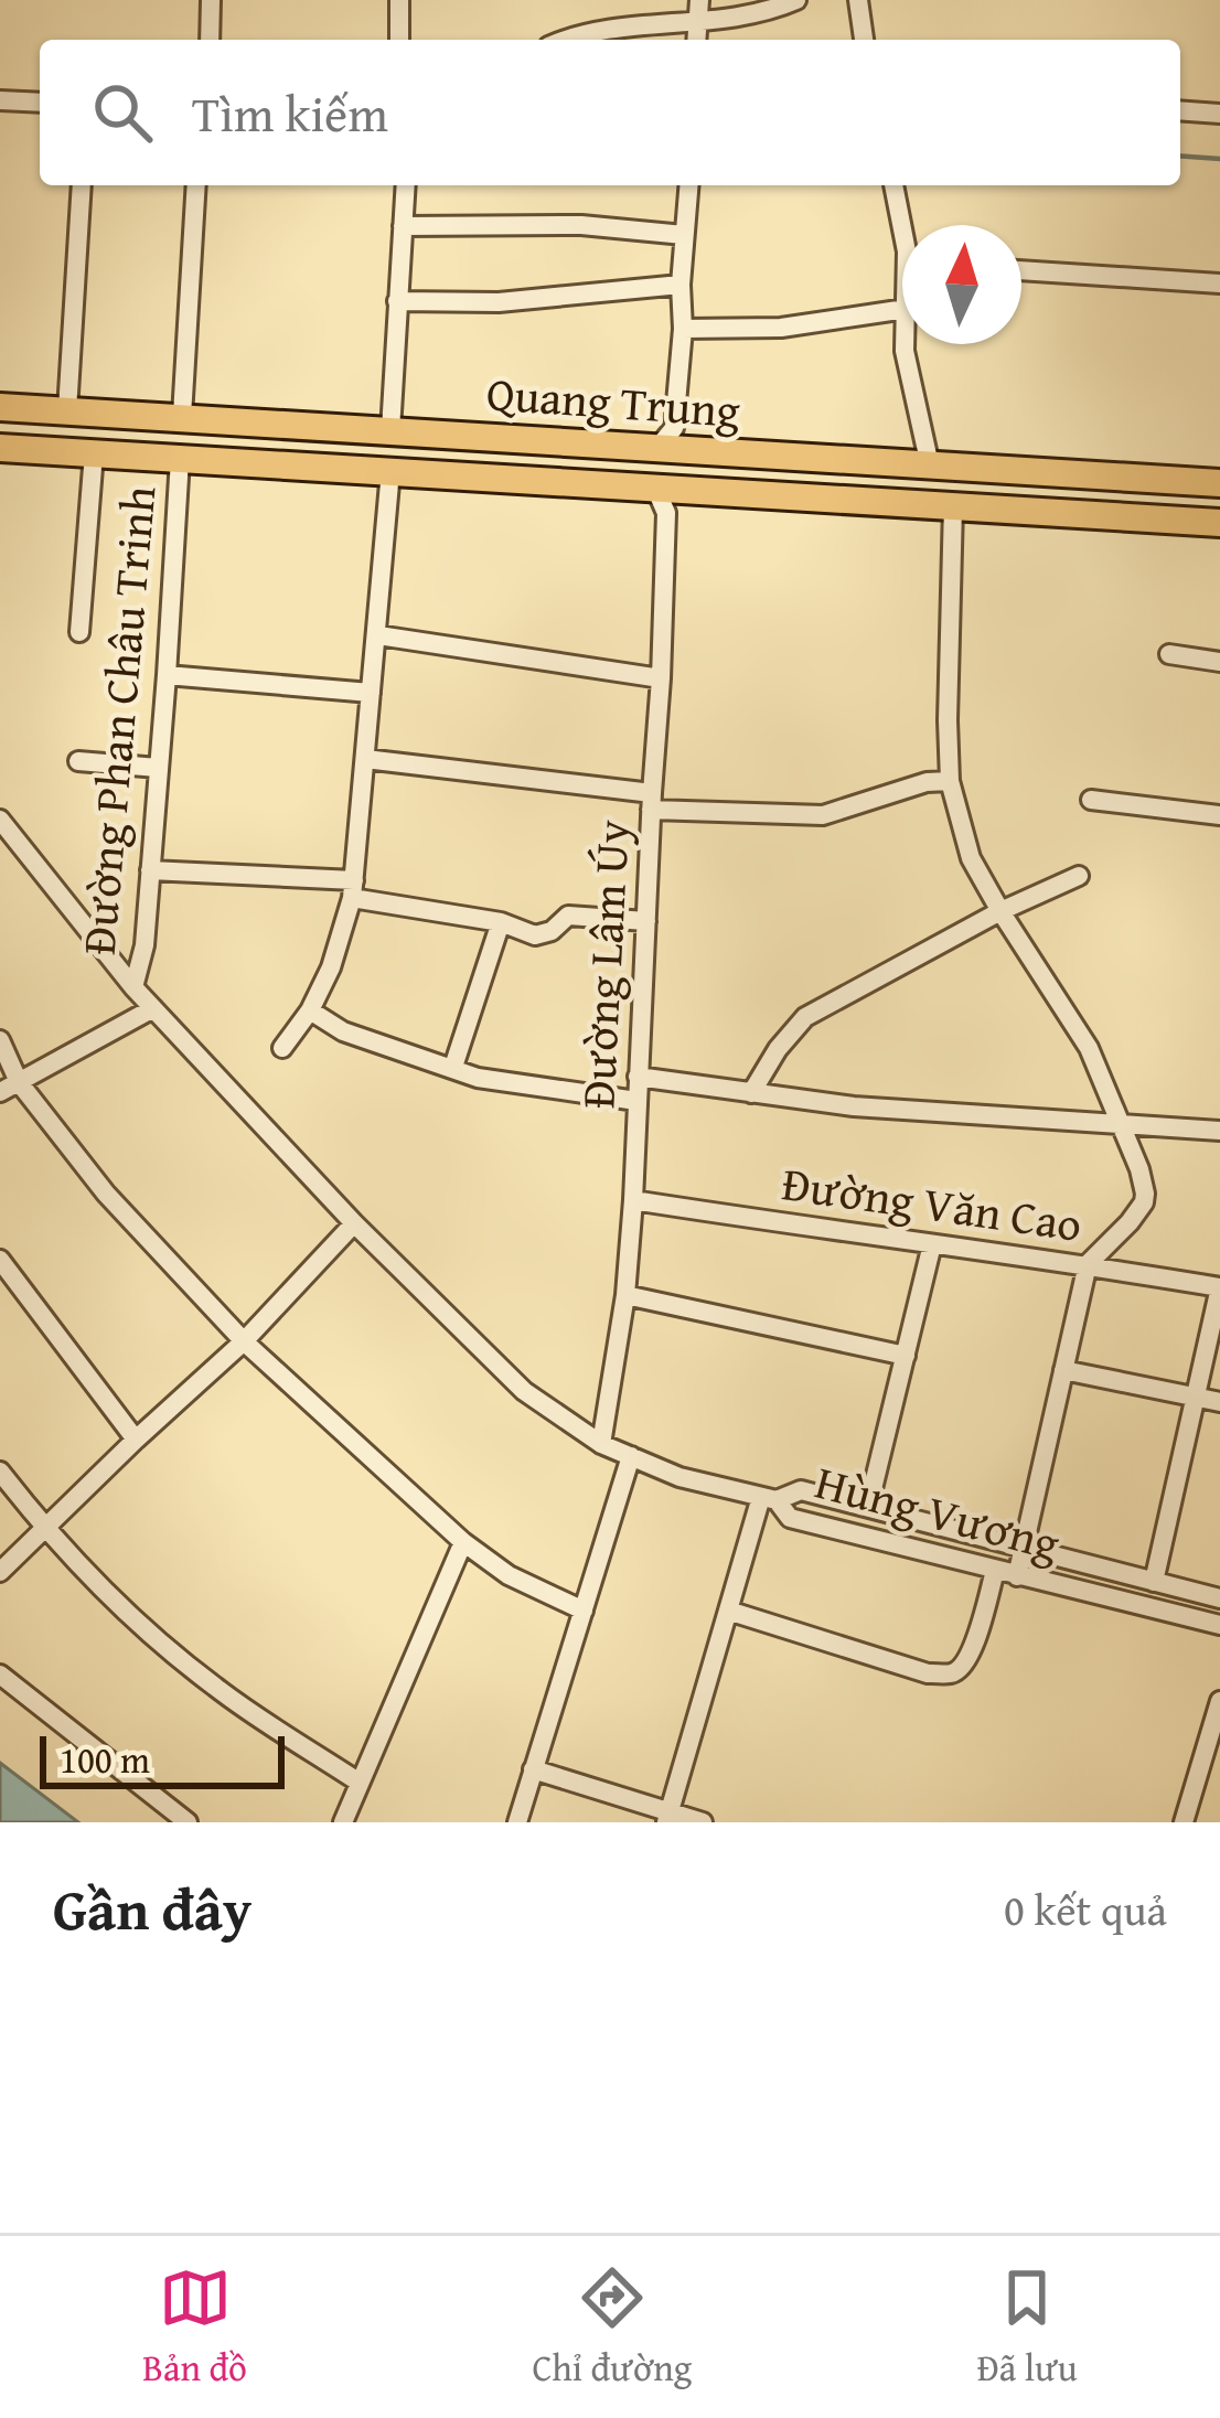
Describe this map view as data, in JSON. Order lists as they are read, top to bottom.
{
  "streets": {
    "highway": ["Quang Trung"],
    "street": [
      "Đường Phan Châu Trinh",
      "Đường Lâm Úy",
      "Đường Văn Cao",
      "Hùng Vương"
    ]
  },
  "crossings": [
    ["Quang Trung", "Đường Phan Châu Trinh"],
    ["Quang Trung", "Đường Lâm Úy"],
    ["Đường Lâm Úy", "Đường Văn Cao"]
  ],
  "scale_bar": "100 m",
  "north": "top",
  "page": {
    "search": "Tìm kiếm",
    "scale": "100 m",
    "heading": ["Gần đây", "0 kết quả"],
    "nav": ["Bản đồ", "Chỉ đường", "Đã lưu"]
  }
}
